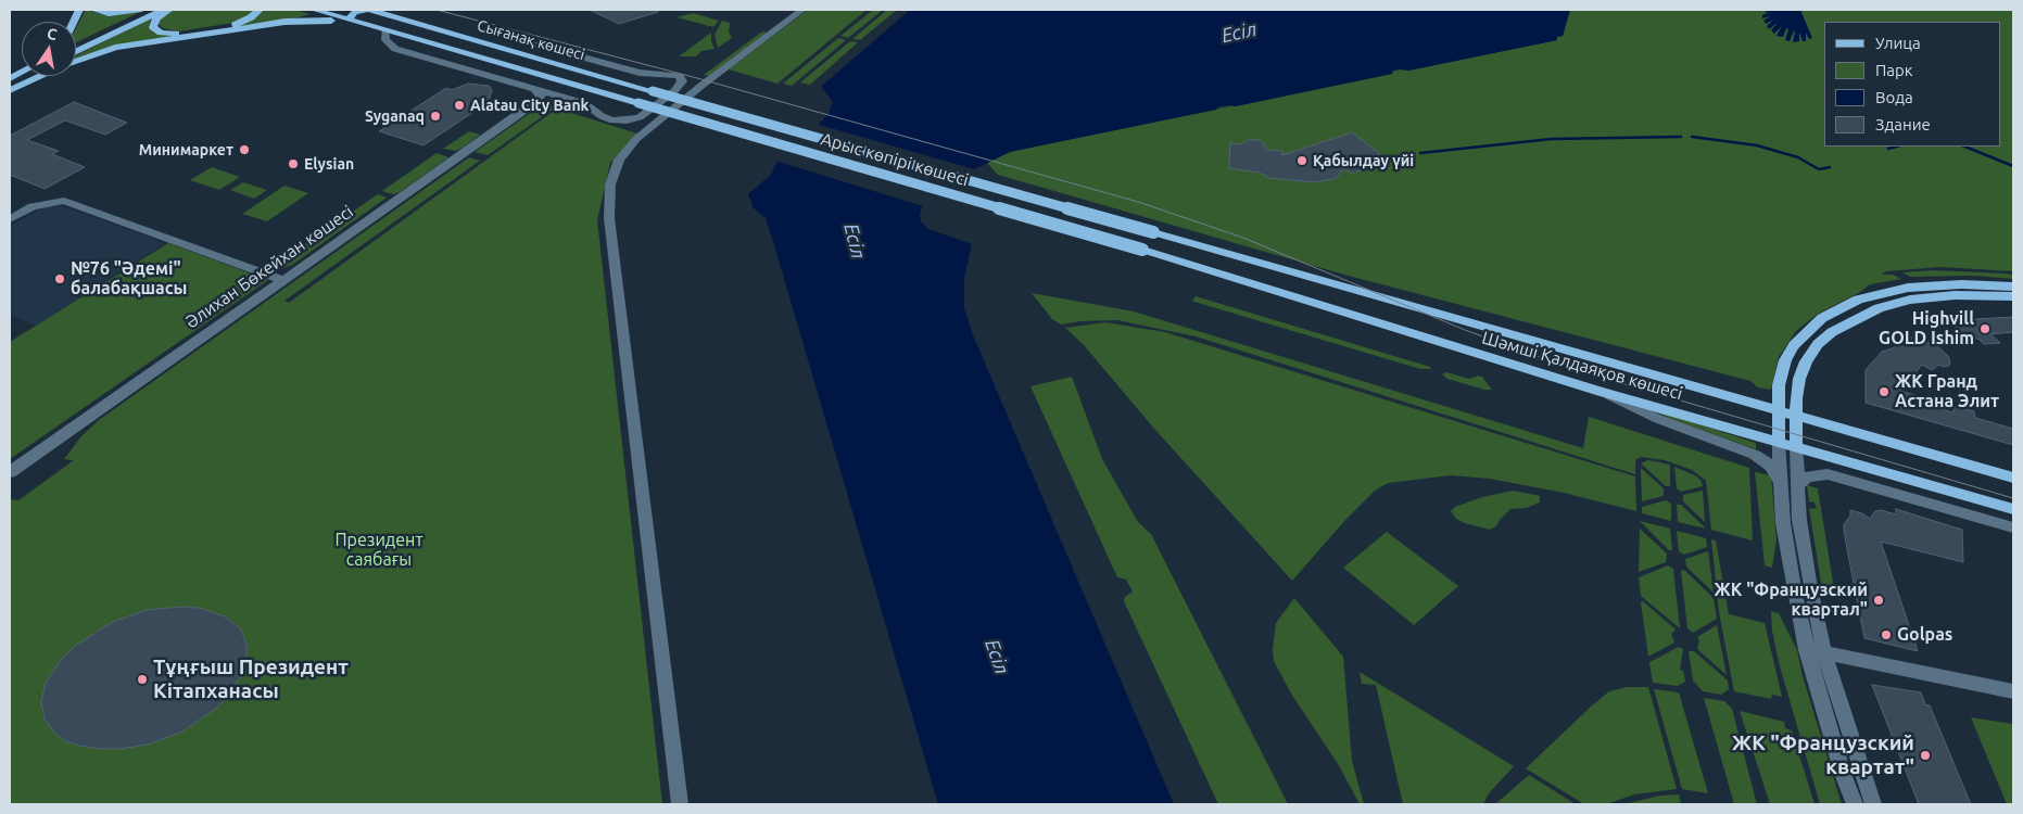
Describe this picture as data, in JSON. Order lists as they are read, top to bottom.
{
  "streets": {
    "main road": ["Сығанақ көшесі", "Арыс көпірі көшесі", "Шәмші Қалдаяқов көшесі"],
    "street": ["Әлихан Бөкейхан көшесі"]
  },
  "crossings": [
    ["Сығанақ көшесі", "Арыс көпірі көшесі"],
    ["Арыс көпірі көшесі", "Шәмші Қалдаяқов көшесі"]
  ],
  "water": ["Есіл"],
  "parks": ["Президент саябағы"],
  "places": [
    "Alatau City Bank",
    "Syganaq",
    "Минимаркет",
    "Қабылдау үйі",
    "Elysian",
    "№76 \"Әдемі\" балабақшасы",
    "Highvill GOLD Ishim",
    "ЖК Гранд Астана Элит",
    "ЖК \"Французский квартал\"",
    "Golpas",
    "Тұңғыш Президент Кітапханасы",
    "ЖК \"Французский квартат\""
  ],
  "legend": [
    "Улица",
    "Парк",
    "Вода",
    "Здание"
  ],
  "north": "top"
}
